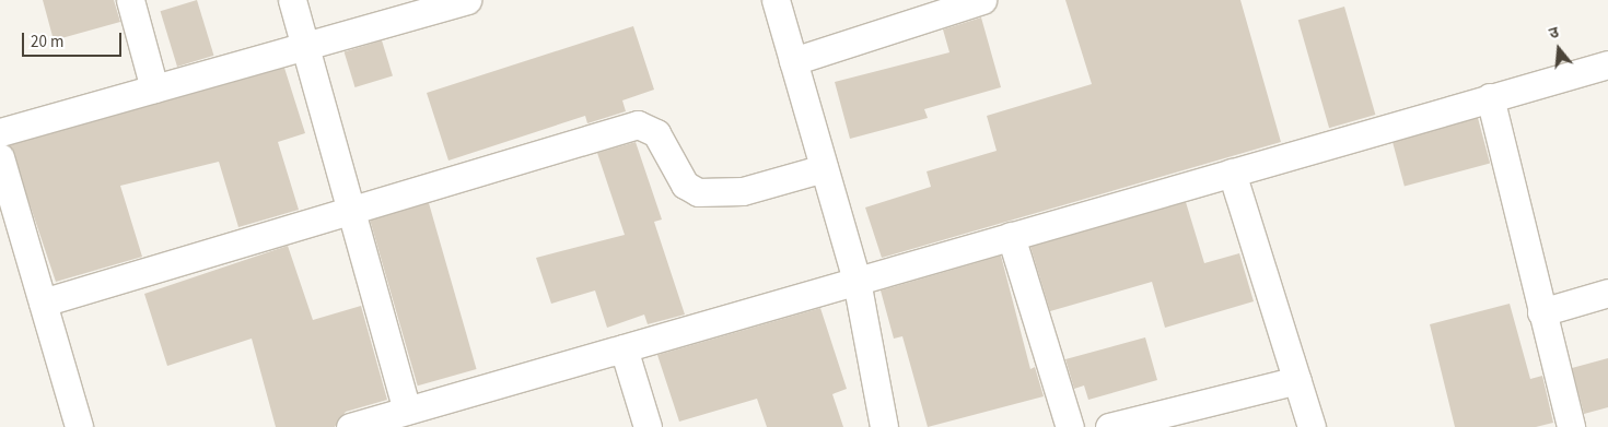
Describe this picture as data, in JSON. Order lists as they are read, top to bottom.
{
  "scale_bar": "20 m",
  "north": "top"
}
